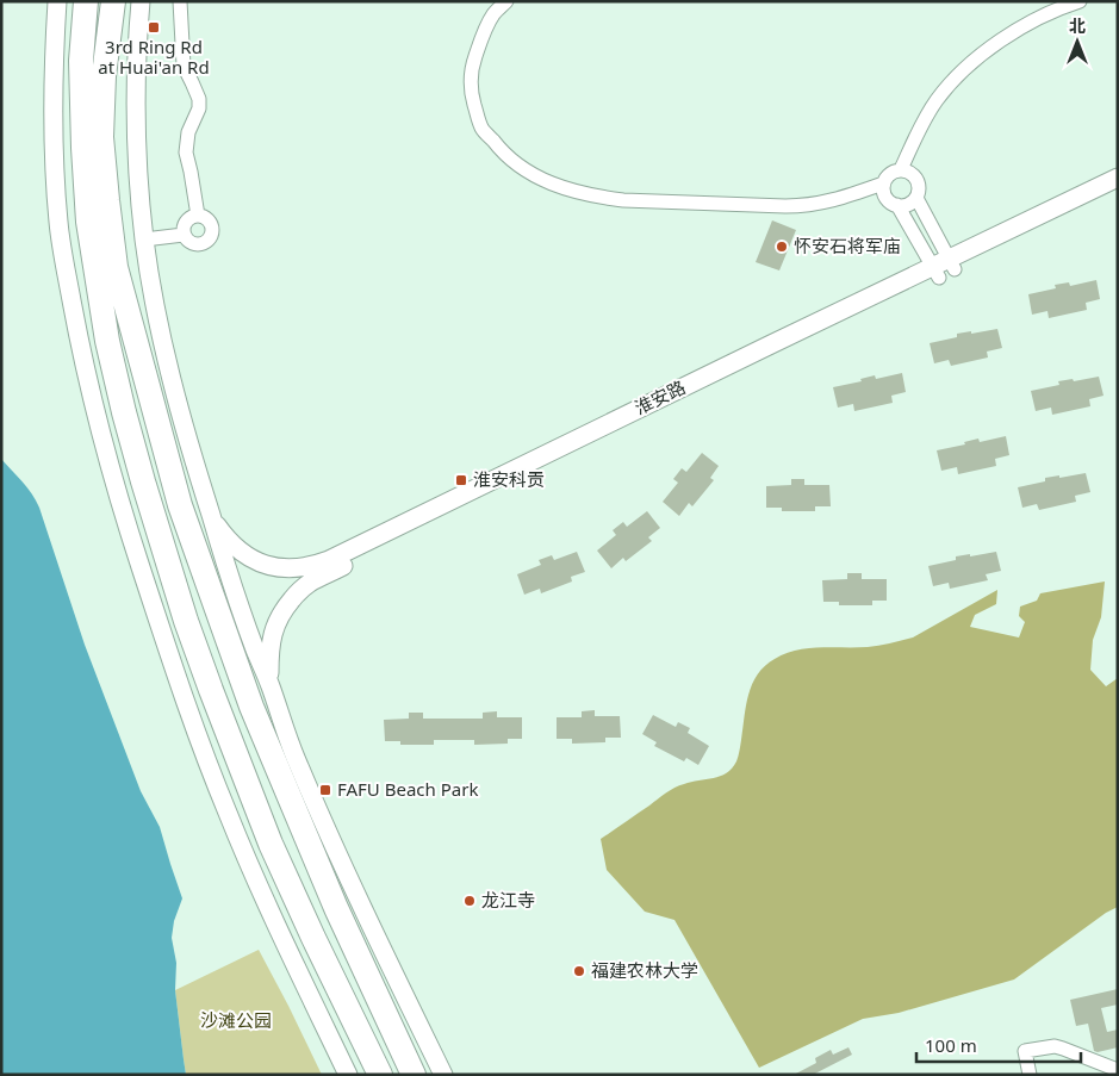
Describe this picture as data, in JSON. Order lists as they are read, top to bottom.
{
  "streets": {
    "main road": ["淮安路"]
  },
  "parks": ["沙滩公园"],
  "places": {
    "transit": ["3rd Ring Rd at Huai'an Rd", "淮安科贡", "FAFU Beach Park"],
    "other": ["怀安石将军庙", "龙江寺", "福建农林大学"]
  },
  "scale_bar": "100 m",
  "north": "top"
}
